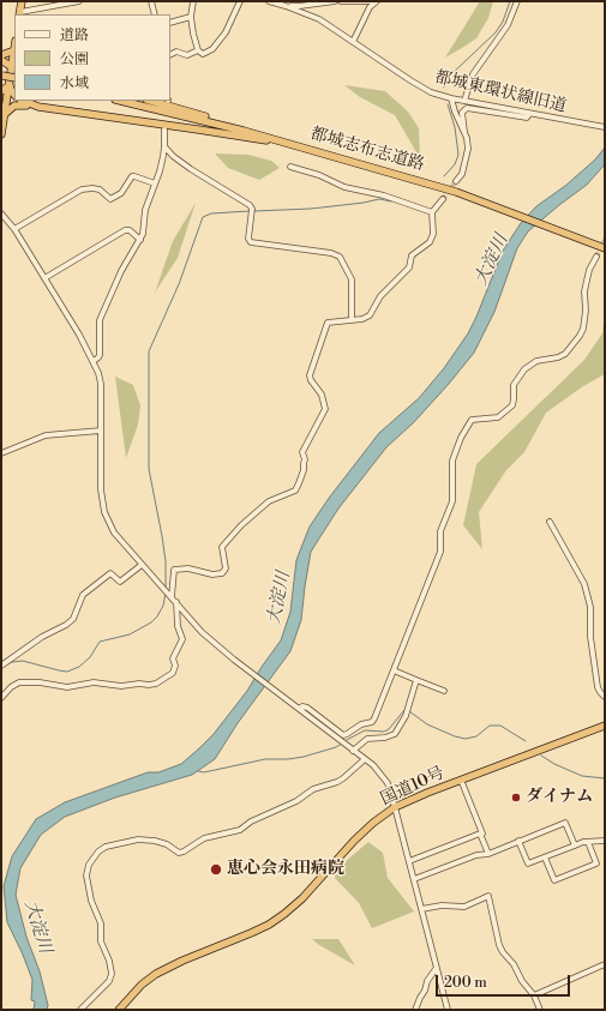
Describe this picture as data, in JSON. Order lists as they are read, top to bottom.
{
  "streets": {
    "highway": ["都城志布志道路", "国道10号"],
    "street": ["都城東環状線旧道"]
  },
  "water": ["大淀川"],
  "places": ["ダイナム", "恵心会永田病院"],
  "legend": ["道路", "公園", "水域"],
  "scale_bar": "200 m"
}
